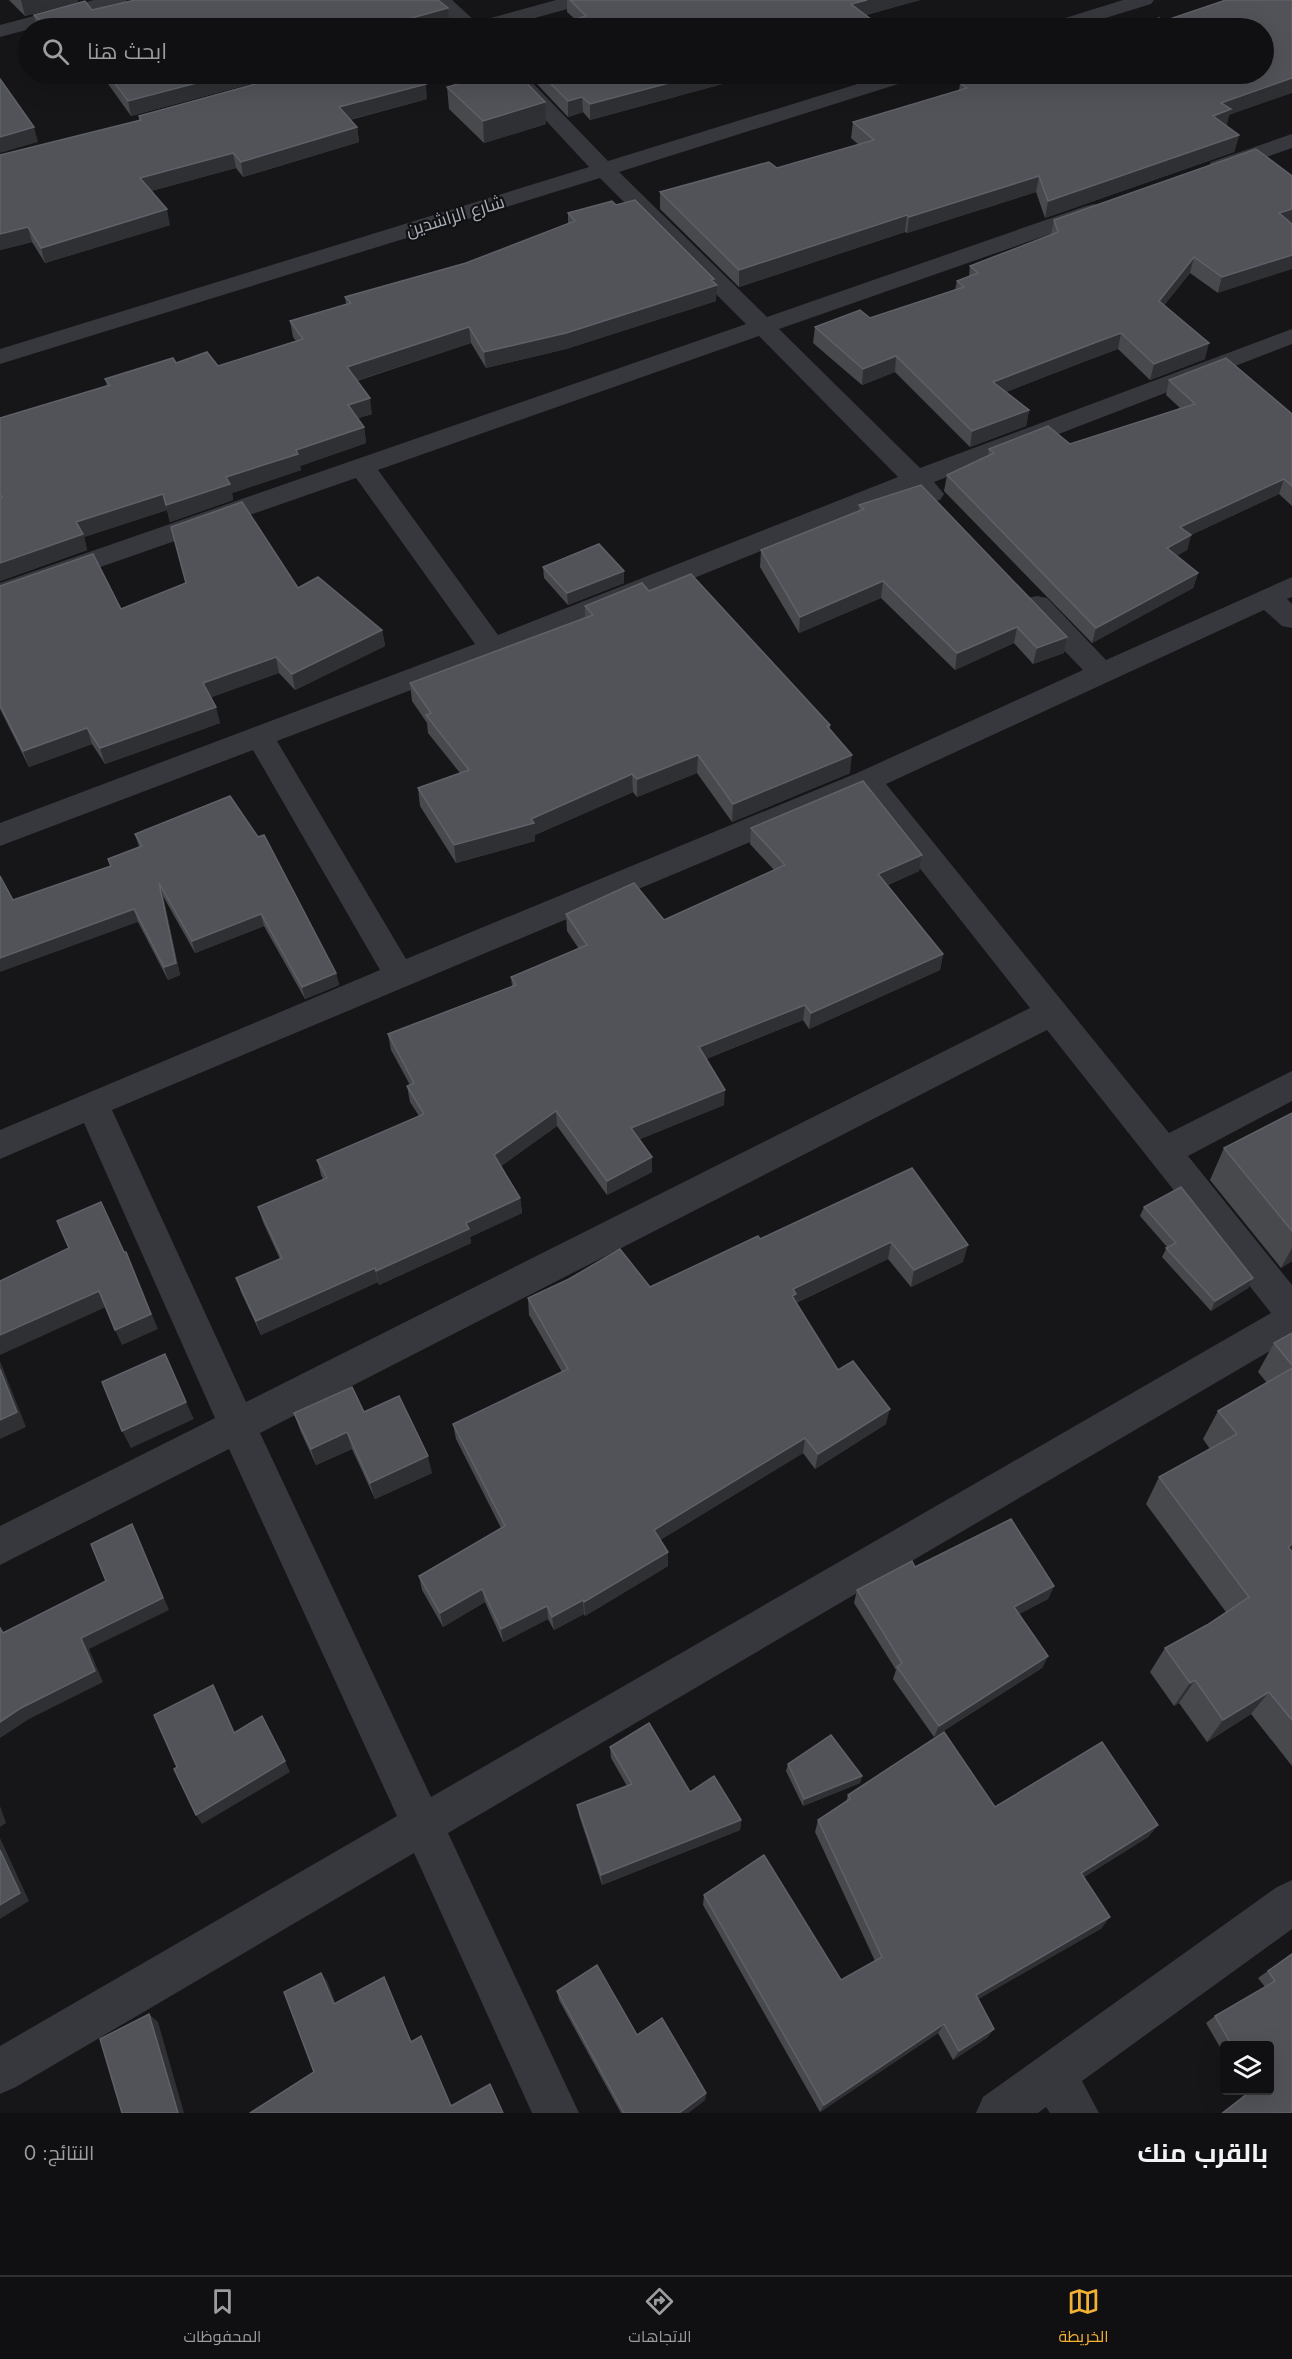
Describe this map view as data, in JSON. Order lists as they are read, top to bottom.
{
  "streets": {
    "street": ["شارع الراشدين"]
  },
  "page": {
    "search": "ابحث هنا",
    "heading": ["بالقرب منك", "النتائج: 0"],
    "nav": ["الخريطة", "الاتجاهات", "المحفوظات"]
  }
}
